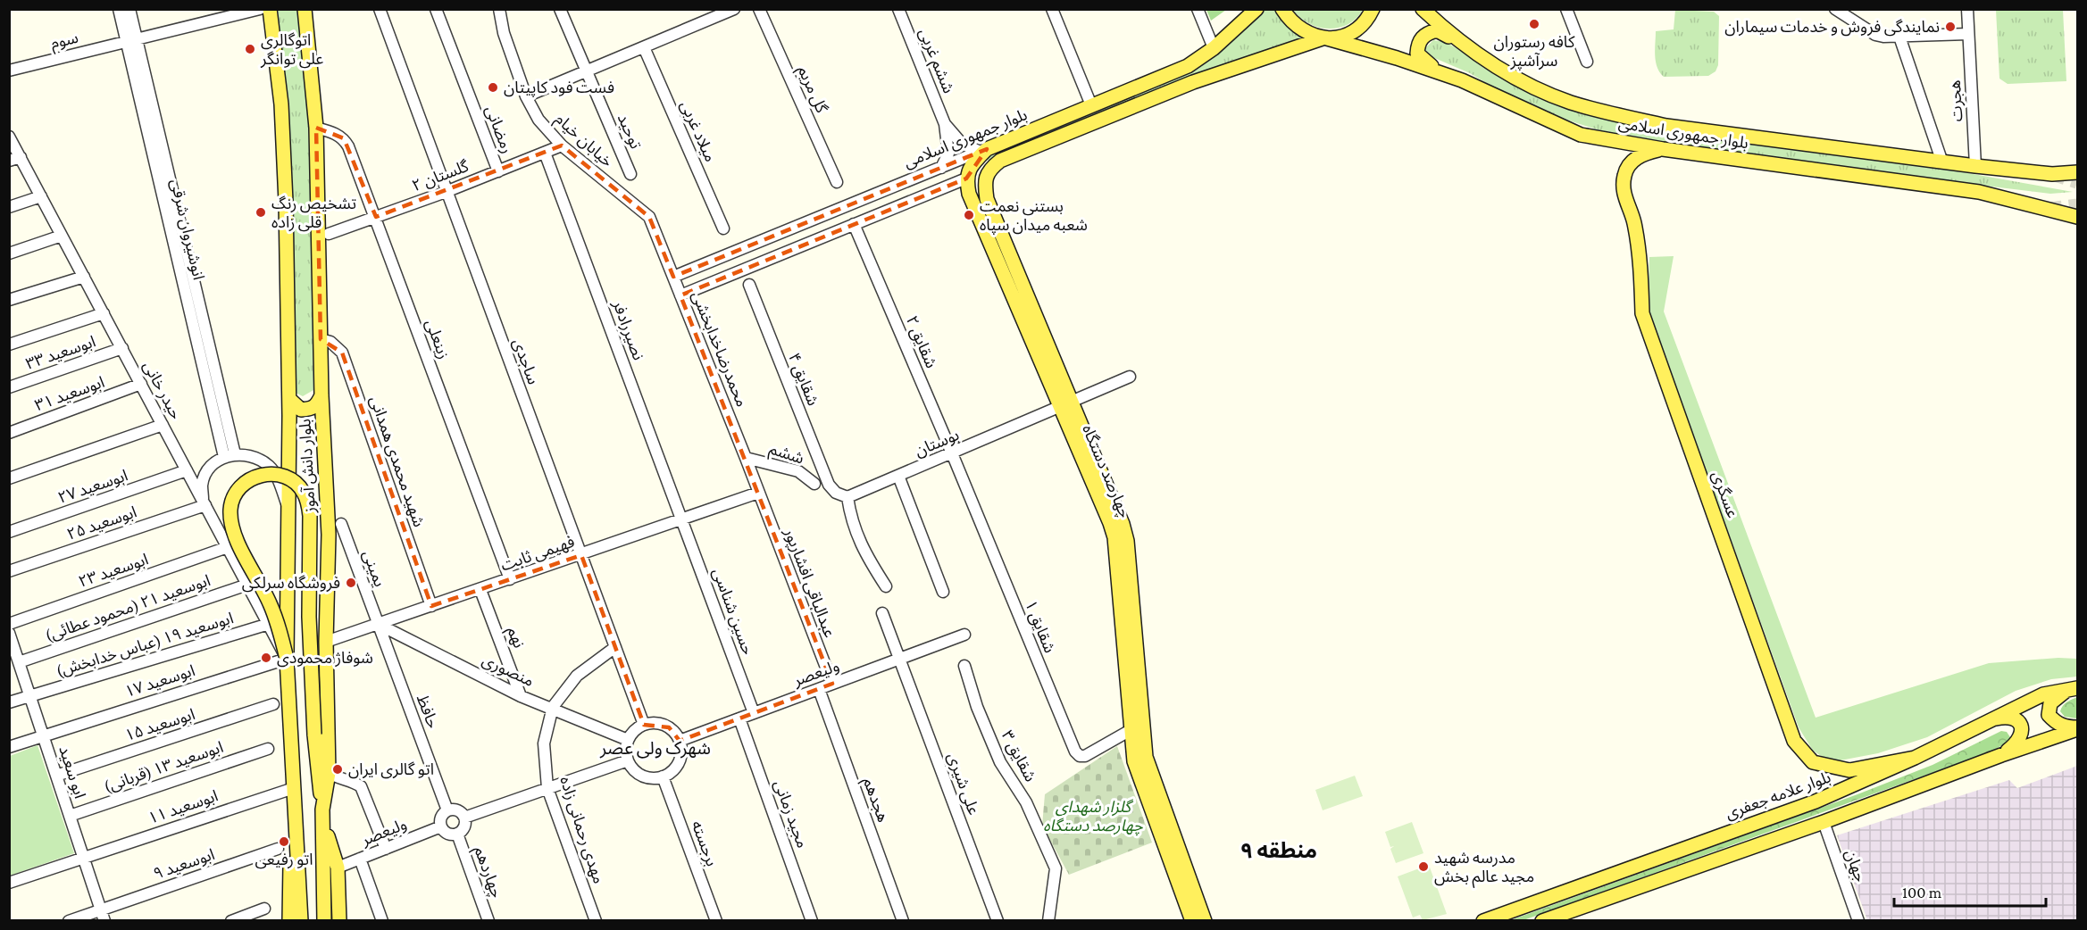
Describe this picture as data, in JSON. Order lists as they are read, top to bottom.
{
  "streets": {
    "main road": [
      "بلوار جمهوری اسلامی",
      "بلوار دانش آموز",
      "چهارصد دستگاه",
      "عسگری",
      "بلوار علامه جعفری"
    ],
    "street": [
      "سوم",
      "ششم غربی",
      "گل مریم",
      "هجرت",
      "رمضانی",
      "توحید",
      "میلاد غربی",
      "خیابان خیام",
      "گلستان ۲",
      "انوشیروان شرقی",
      "نصیررادفر",
      "زینعلی",
      "شقایق ۲",
      "محمدرضاخدابخشی",
      "ابوسعید ۳۳",
      "ساجدی",
      "شقایق ۴",
      "حیدر خانی",
      "ابوسعید ۳۱",
      "بوستان",
      "ششم",
      "شهید محمدی همدانی",
      "ابوسعید ۲۷",
      "ابوسعید ۲۵",
      "فهیمی ثابت",
      "یمینی",
      "ابوسعید ۲۳",
      "عبدالباقی افشارپور",
      "ابوسعید ۲۱ (محمود عطائی)",
      "حسین شناسی",
      "شقایق ۱",
      "نهم",
      "ابوسعید ۱۹ (عباس خدابخش)",
      "منصوری",
      "ولیعصر",
      "ابوسعید ۱۷",
      "حافظ",
      "ابوسعید ۱۵",
      "شقایق ۳",
      "ابوسعید ۱۳ (قربانی)",
      "ابو سعید",
      "علی شیری",
      "هجدهم",
      "ابوسعید ۱۱",
      "مجید زمانی",
      "مهدی رحمانی زاده",
      "برجسته",
      "ابوسعید ۹",
      "جهان",
      "چهاردهم"
    ]
  },
  "crossings": [
    ["سوم", "انوشیروان شرقی"],
    ["هجرت", "بلوار جمهوری اسلامی"],
    ["رمضانی", "گلستان ۲"],
    ["بلوار جمهوری اسلامی", "محمدرضاخدابخشی"],
    ["بلوار جمهوری اسلامی", "چهارصد دستگاه"],
    ["بلوار جمهوری اسلامی", "عسگری"],
    ["خیابان خیام", "گلستان ۲"],
    ["خیابان خیام", "محمدرضاخدابخشی"],
    ["گلستان ۲", "نصیررادفر"],
    ["گلستان ۲", "زینعلی"],
    ["گلستان ۲", "ساجدی"],
    ["نصیررادفر", "فهیمی ثابت"],
    ["نصیررادفر", "حسین شناسی"],
    ["زینعلی", "بلوار دانش آموز"],
    ["زینعلی", "فهیمی ثابت"],
    ["شقایق ۲", "بوستان"],
    ["شقایق ۲", "شقایق ۱"],
    ["محمدرضاخدابخشی", "ششم"],
    ["محمدرضاخدابخشی", "فهیمی ثابت"],
    ["محمدرضاخدابخشی", "عبدالباقی افشارپور"],
    ["ابوسعید ۳۳", "حیدر خانی"],
    ["ساجدی", "فهیمی ثابت"],
    ["ساجدی", "منصوری"],
    ["ساجدی", "ولیعصر"],
    ["ساجدی", "مهدی رحمانی زاده"],
    ["ساجدی", "برجسته"],
    ["شقایق ۴", "بوستان"],
    ["حیدر خانی", "ابوسعید ۳۱"],
    ["حیدر خانی", "بلوار دانش آموز"],
    ["حیدر خانی", "ابوسعید ۲۷"],
    ["حیدر خانی", "ابوسعید ۲۵"],
    ["حیدر خانی", "ابوسعید ۲۳"],
    ["حیدر خانی", "ابوسعید ۲۱ (محمود عطائی)"],
    ["حیدر خانی", "ابوسعید ۱۹ (عباس خدابخش)"],
    ["حیدر خانی", "ابوسعید ۱۷"],
    ["بوستان", "چهارصد دستگاه"],
    ["بوستان", "شقایق ۱"],
    ["شهید محمدی همدانی", "بلوار دانش آموز"],
    ["شهید محمدی همدانی", "فهیمی ثابت"],
    ["بلوار دانش آموز", "فهیمی ثابت"],
    ["بلوار دانش آموز", "ابوسعید ۱۷"],
    ["بلوار دانش آموز", "ابوسعید ۱۱"],
    ["چهارصد دستگاه", "شقایق ۱"],
    ["عسگری", "بلوار علامه جعفری"],
    ["فهیمی ثابت", "یمینی"],
    ["فهیمی ثابت", "عبدالباقی افشارپور"],
    ["فهیمی ثابت", "حسین شناسی"],
    ["فهیمی ثابت", "نهم"],
    ["فهیمی ثابت", "منصوری"],
    ["فهیمی ثابت", "حافظ"],
    ["یمینی", "منصوری"],
    ["یمینی", "حافظ"],
    ["عبدالباقی افشارپور", "ولیعصر"],
    ["ابوسعید ۲۱ (محمود عطائی)", "ابو سعید"],
    ["حسین شناسی", "ولیعصر"],
    ["نهم", "منصوری"],
    ["ابوسعید ۱۹ (عباس خدابخش)", "ابو سعید"],
    ["منصوری", "ولیعصر"],
    ["منصوری", "حافظ"],
    ["منصوری", "مهدی رحمانی زاده"],
    ["منصوری", "برجسته"],
    ["ولیعصر", "حافظ"],
    ["ولیعصر", "علی شیری"],
    ["ولیعصر", "هجدهم"],
    ["ولیعصر", "مجید زمانی"],
    ["ولیعصر", "برجسته"],
    ["ولیعصر", "چهاردهم"],
    ["ابوسعید ۱۷", "ابو سعید"],
    ["حافظ", "چهاردهم"],
    ["ابوسعید ۱۵", "ابو سعید"],
    ["ابوسعید ۱۳ (قربانی)", "ابو سعید"],
    ["ابو سعید", "ابوسعید ۱۱"],
    ["ابو سعید", "ابوسعید ۹"]
  ],
  "districts": ["شهرک ولی عصر", "منطقه ۹"],
  "parks": ["گلزار شهدای چهارصد دستگاه"],
  "places": [
    "کافه رستوران سرآشپز",
    "نمایندگی فروش و خدمات سیماران",
    "اتوگالری علی توانگر",
    "فست فود کاپیتان",
    "تشخیص رنگ قلی زاده",
    "بستنی نعمت شعبه میدان سپاه",
    "فروشگاه سرلکی",
    "شوفاژ محمودی",
    "اتو گالری ایران",
    "اتو رفیعی",
    "مدرسه شهید مجید عالم بخش"
  ],
  "scale_bar": "100 m"
}
